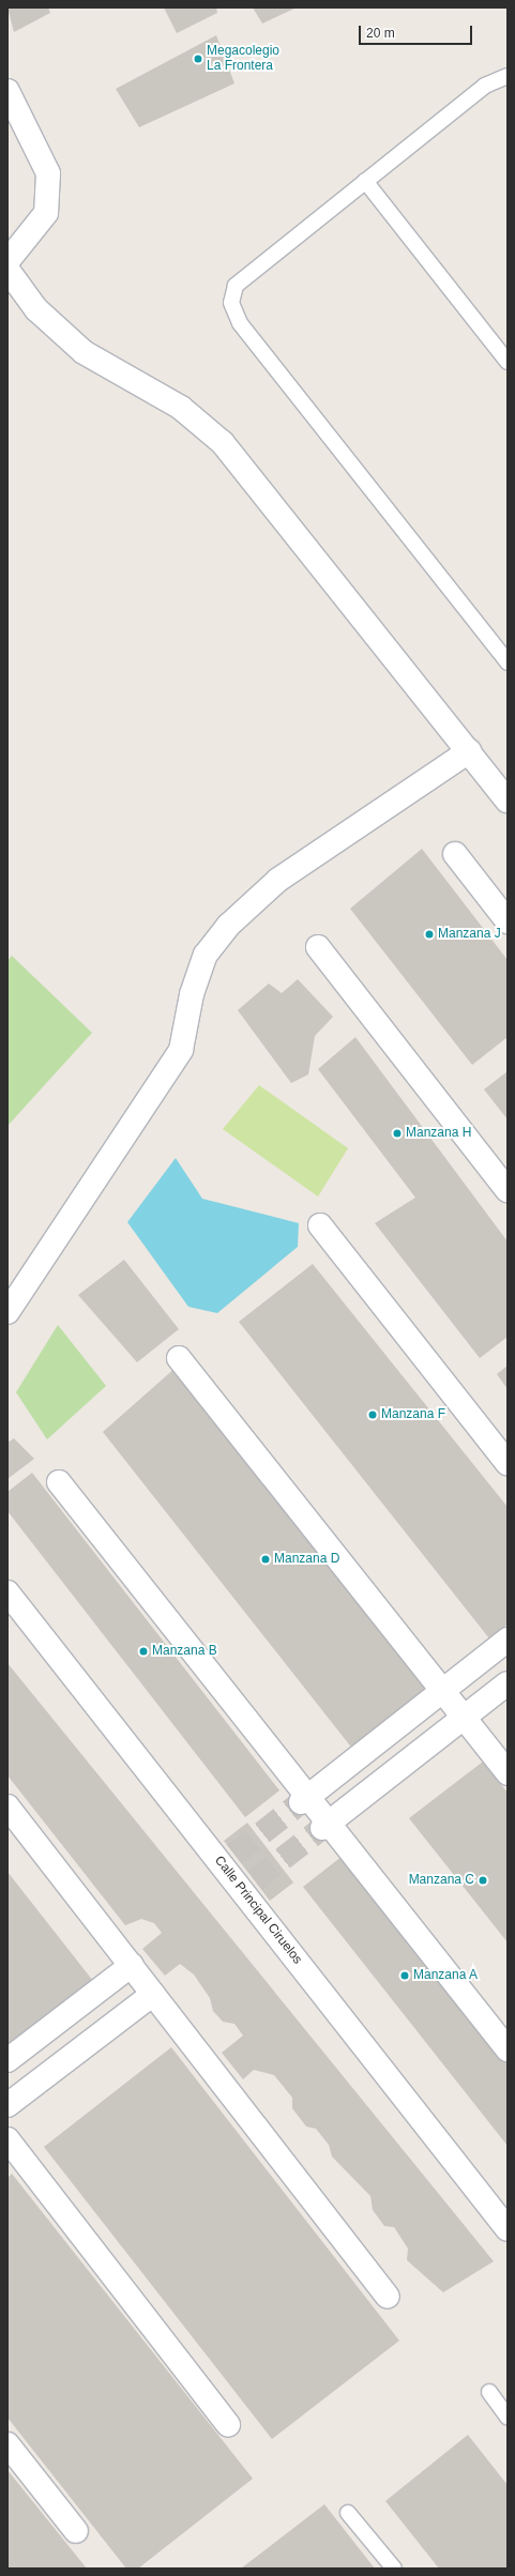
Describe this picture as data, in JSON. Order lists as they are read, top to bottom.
{
  "streets": {
    "street": ["Calle Principal Ciruelos"]
  },
  "places": [
    "Megacolegio La Frontera",
    "Manzana J",
    "Manzana H",
    "Manzana F",
    "Manzana D",
    "Manzana B",
    "Manzana C",
    "Manzana A"
  ],
  "scale_bar": "20 m"
}
